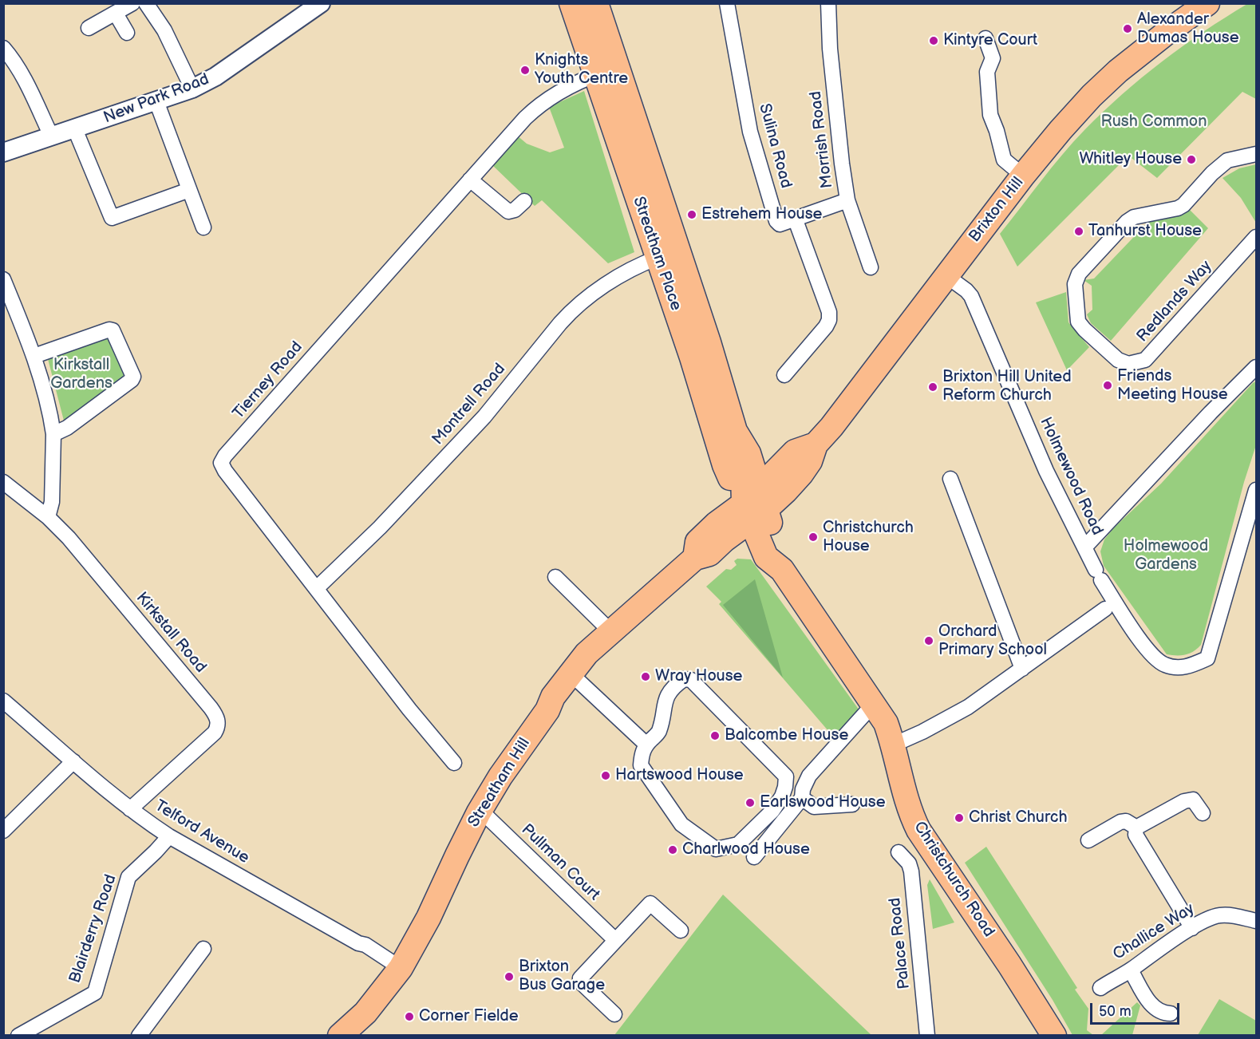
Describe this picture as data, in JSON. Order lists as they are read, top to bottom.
{
  "streets": {
    "highway": [
      "Brixton Hill",
      "Streatham Place",
      "Streatham Hill",
      "Christchurch Road"
    ],
    "street": [
      "New Park Road",
      "Morrish Road",
      "Sulina Road",
      "Redlands Way",
      "Tierney Road",
      "Montrell Road",
      "Holmewood Road",
      "Kirkstall Road",
      "Telford Avenue",
      "Pullman Court",
      "Blairderry Road",
      "Challice Way",
      "Palace Road"
    ]
  },
  "crossings": [
    ["Morrish Road", "Sulina Road"],
    ["Brixton Hill", "Streatham Place"],
    ["Brixton Hill", "Holmewood Road"],
    ["Brixton Hill", "Streatham Hill"],
    ["Brixton Hill", "Christchurch Road"],
    ["Streatham Place", "Tierney Road"],
    ["Streatham Place", "Montrell Road"],
    ["Streatham Place", "Streatham Hill"],
    ["Streatham Place", "Christchurch Road"],
    ["Tierney Road", "Montrell Road"],
    ["Kirkstall Road", "Telford Avenue"],
    ["Streatham Hill", "Telford Avenue"],
    ["Streatham Hill", "Pullman Court"],
    ["Streatham Hill", "Christchurch Road"],
    ["Telford Avenue", "Blairderry Road"]
  ],
  "parks": ["Rush Common", "Kirkstall Gardens", "Holmewood Gardens"],
  "places": [
    "Alexander Dumas House",
    "Kintyre Court",
    "Knights Youth Centre",
    "Whitley House",
    "Estrehem House",
    "Tanhurst House",
    "Friends Meeting House",
    "Brixton Hill United Reform Church",
    "Christchurch House",
    "Orchard Primary School",
    "Wray House",
    "Balcombe House",
    "Hartswood House",
    "Earlswood House",
    "Christ Church",
    "Charlwood House",
    "Brixton Bus Garage",
    "Corner Fielde"
  ],
  "scale_bar": "50 m"
}
